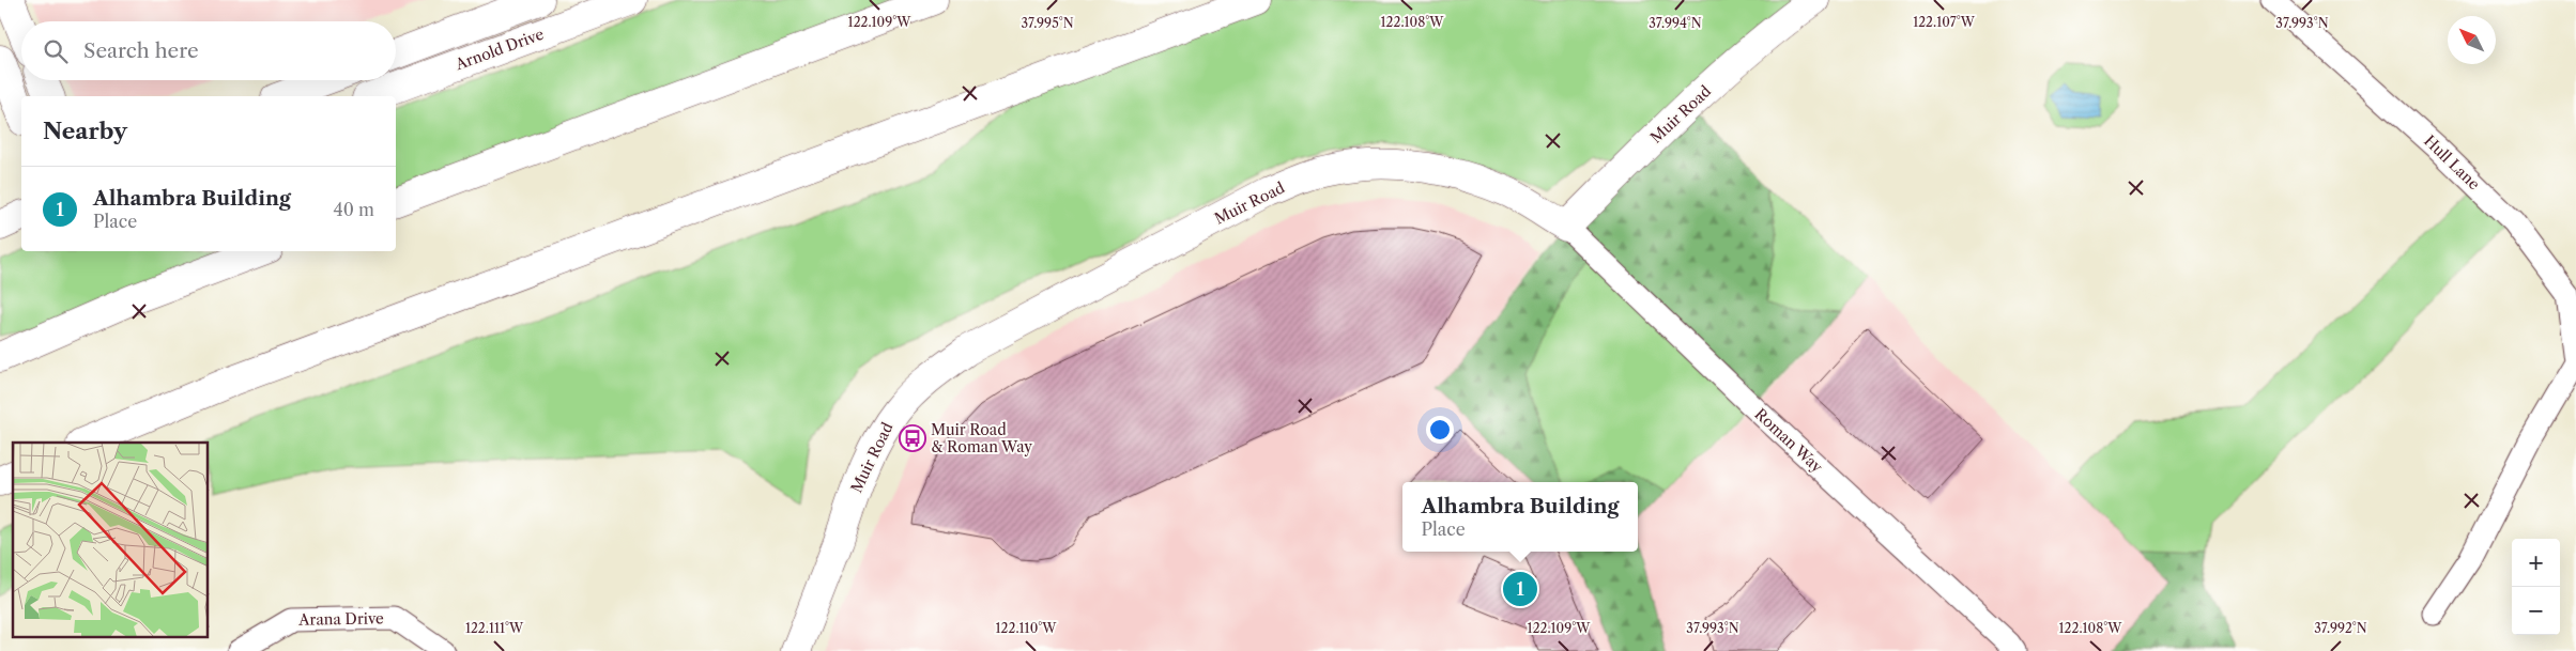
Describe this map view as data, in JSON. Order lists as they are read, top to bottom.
{
  "streets": {
    "main road": ["Arnold Drive", "Muir Road"],
    "street": ["Hull Lane", "Roman Way", "Arana Drive"]
  },
  "crossings": [
    ["Muir Road", "Roman Way"]
  ],
  "places": {
    "bus stop": ["Muir Road & Roman Way"]
  },
  "north": "top left",
  "page": {
    "search": "Search here",
    "heading": "Nearby",
    "list": [
      {
        "mark": "1",
        "name": "Alhambra Building",
        "note": "Place",
        "value": "40 m"
      }
    ],
    "popup": ["Alhambra Building", "Place"],
    "map_buttons": ["+", "−"],
    "pins": "1"
  },
  "coordinates": [
    "122.109°W",
    "122.108°W",
    "122.107°W",
    "37.995°N",
    "37.994°N",
    "37.993°N",
    "37.992°N",
    "122.111°W",
    "122.110°W"
  ]
}
